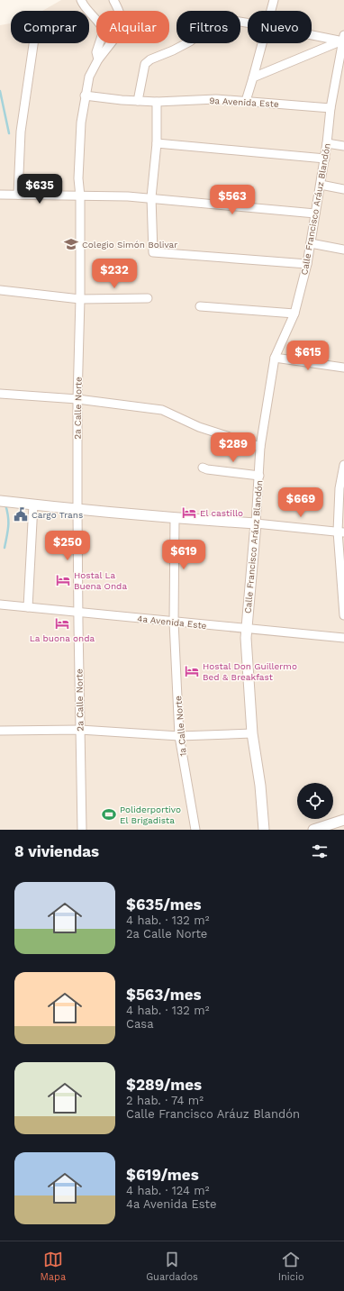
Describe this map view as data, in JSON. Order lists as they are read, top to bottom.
{
  "streets": {
    "street": [
      "9a Avenida Este",
      "Calle Francisco Aráuz Blandón",
      "2a Calle Norte",
      "4a Avenida Este",
      "1a Calle Norte"
    ]
  },
  "crossings": [
    ["9a Avenida Este", "Calle Francisco Aráuz Blandón"],
    ["9a Avenida Este", "2a Calle Norte"],
    ["Calle Francisco Aráuz Blandón", "4a Avenida Este"],
    ["2a Calle Norte", "4a Avenida Este"],
    ["4a Avenida Este", "1a Calle Norte"]
  ],
  "places": {
    "school or university": ["Colegio Simón Bolivar"],
    "hotel": [
      "El castillo",
      "Hostal La Buena Onda",
      "La buona onda",
      "Hostal Don Guillermo Bed & Breakfast"
    ],
    "public building": ["Cargo Trans"],
    "sports": ["Poliderportivo El Brigadista"]
  },
  "page": {
    "chip": [
      "Comprar",
      "Alquilar",
      "Filtros",
      "Nuevo"
    ],
    "price": [
      "$635",
      "$563",
      "$232",
      "$615",
      "$289",
      "$669",
      "$250",
      "$619"
    ],
    "heading": "8 viviendas",
    "list": [
      {
        "name": "$635/mes",
        "note": "4 hab. · 132 m² · 2a Calle Norte"
      },
      {
        "name": "$563/mes",
        "note": "4 hab. · 132 m² · Casa"
      },
      {
        "name": "$289/mes",
        "note": "2 hab. · 74 m² · Calle Francisco Aráuz Blandón"
      },
      {
        "name": "$619/mes",
        "note": "4 hab. · 124 m² · 4a Avenida Este"
      }
    ],
    "tabs": ["Mapa", "Guardados", "Inicio"]
  }
}
